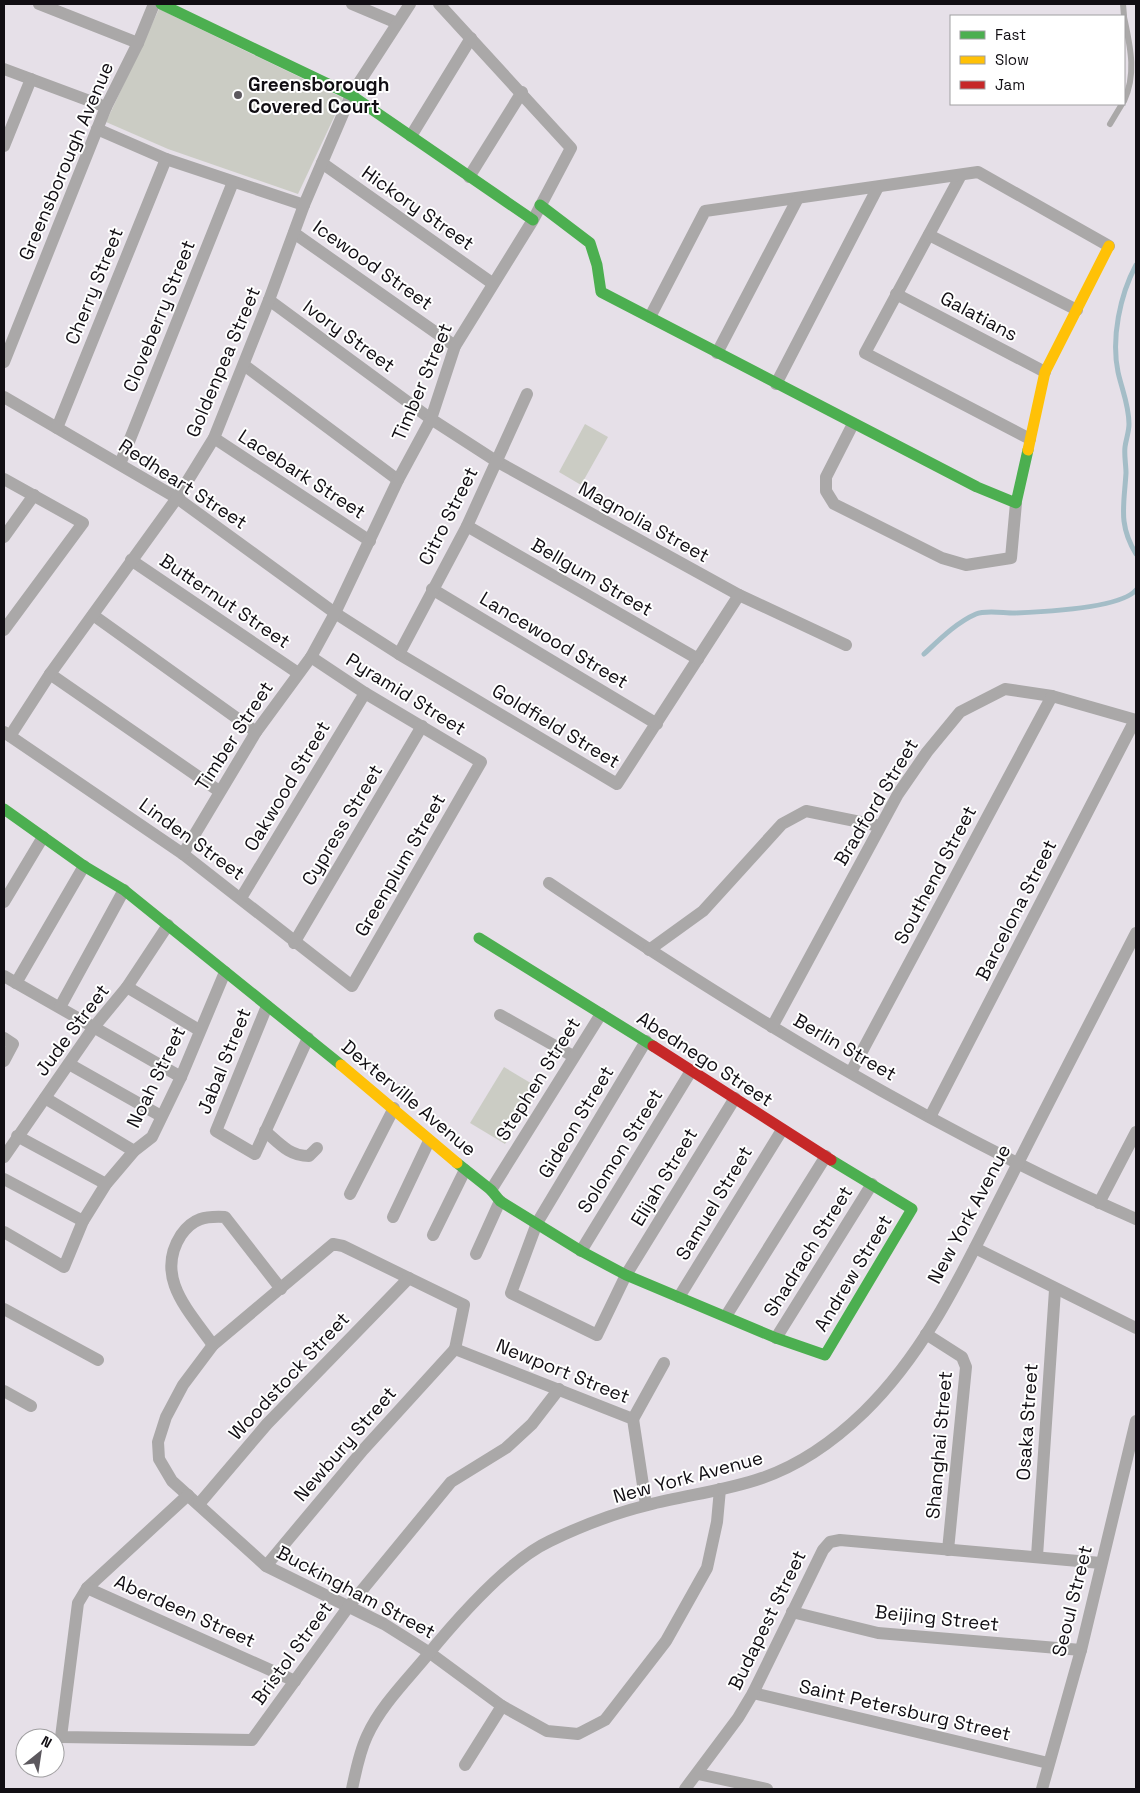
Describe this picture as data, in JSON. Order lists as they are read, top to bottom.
{
  "streets": {
    "street": [
      "Greensborough Avenue",
      "Hickory Street",
      "Icewood Street",
      "Cherry Street",
      "Cloveberry Street",
      "Galatians",
      "Ivory Street",
      "Goldenpea Street",
      "Timber Street",
      "Lacebark Street",
      "Redheart Street",
      "Citro Street",
      "Magnolia Street",
      "Bellgum Street",
      "Butternut Street",
      "Lancewood Street",
      "Pyramid Street",
      "Goldfield Street",
      "Oakwood Street",
      "Bradford Street",
      "Cypress Street",
      "Linden Street",
      "Greenplum Street",
      "Southend Street",
      "Barcelona Street",
      "Jude Street",
      "Berlin Street",
      "Abednego Street",
      "Jabal Street",
      "Noah Street",
      "Stephen Street",
      "Dexterville Avenue",
      "Gideon Street",
      "Solomon Street",
      "Elijah Street",
      "Samuel Street",
      "New York Avenue",
      "Shadrach Street",
      "Andrew Street",
      "Newport Street",
      "Woodstock Street",
      "Osaka Street",
      "Newbury Street",
      "Shanghai Street",
      "Buckingham Street",
      "Seoul Street",
      "Aberdeen Street",
      "Beijing Street",
      "Budapest Street",
      "Bristol Street",
      "Saint Petersburg Street"
    ]
  },
  "crossings": [
    ["Hickory Street", "Goldenpea Street"],
    ["Hickory Street", "Timber Street"],
    ["Icewood Street", "Goldenpea Street"],
    ["Icewood Street", "Timber Street"],
    ["Cherry Street", "Redheart Street"],
    ["Cloveberry Street", "Redheart Street"],
    ["Ivory Street", "Goldenpea Street"],
    ["Ivory Street", "Timber Street"],
    ["Ivory Street", "Magnolia Street"],
    ["Goldenpea Street", "Lacebark Street"],
    ["Goldenpea Street", "Redheart Street"],
    ["Goldenpea Street", "Butternut Street"],
    ["Goldenpea Street", "Linden Street"],
    ["Timber Street", "Lacebark Street"],
    ["Timber Street", "Redheart Street"],
    ["Timber Street", "Magnolia Street"],
    ["Timber Street", "Butternut Street"],
    ["Timber Street", "Pyramid Street"],
    ["Timber Street", "Goldfield Street"],
    ["Timber Street", "Linden Street"],
    ["Redheart Street", "Goldfield Street"],
    ["Citro Street", "Magnolia Street"],
    ["Citro Street", "Bellgum Street"],
    ["Citro Street", "Lancewood Street"],
    ["Citro Street", "Goldfield Street"],
    ["Magnolia Street", "Goldfield Street"],
    ["Bellgum Street", "Goldfield Street"],
    ["Lancewood Street", "Goldfield Street"],
    ["Pyramid Street", "Oakwood Street"],
    ["Pyramid Street", "Cypress Street"],
    ["Pyramid Street", "Greenplum Street"],
    ["Oakwood Street", "Linden Street"],
    ["Bradford Street", "Southend Street"],
    ["Bradford Street", "Barcelona Street"],
    ["Bradford Street", "Berlin Street"],
    ["Cypress Street", "Linden Street"],
    ["Linden Street", "Greenplum Street"],
    ["Southend Street", "Berlin Street"],
    ["Barcelona Street", "Berlin Street"],
    ["Jude Street", "Dexterville Avenue"],
    ["Berlin Street", "New York Avenue"],
    ["Abednego Street", "Stephen Street"],
    ["Abednego Street", "Gideon Street"],
    ["Abednego Street", "Solomon Street"],
    ["Abednego Street", "Elijah Street"],
    ["Abednego Street", "Samuel Street"],
    ["Abednego Street", "Shadrach Street"],
    ["Abednego Street", "Andrew Street"],
    ["Jabal Street", "Dexterville Avenue"],
    ["Noah Street", "Dexterville Avenue"],
    ["Stephen Street", "Dexterville Avenue"],
    ["Dexterville Avenue", "Gideon Street"],
    ["Dexterville Avenue", "Solomon Street"],
    ["Dexterville Avenue", "Elijah Street"],
    ["Dexterville Avenue", "Samuel Street"],
    ["Dexterville Avenue", "Shadrach Street"],
    ["Dexterville Avenue", "Andrew Street"],
    ["Gideon Street", "Elijah Street"],
    ["New York Avenue", "Newport Street"],
    ["New York Avenue", "Shanghai Street"],
    ["New York Avenue", "Buckingham Street"],
    ["Newport Street", "Newbury Street"],
    ["Newport Street", "Bristol Street"],
    ["Woodstock Street", "Buckingham Street"],
    ["Osaka Street", "Budapest Street"],
    ["Newbury Street", "Buckingham Street"],
    ["Shanghai Street", "Budapest Street"],
    ["Buckingham Street", "Bristol Street"],
    ["Seoul Street", "Beijing Street"],
    ["Seoul Street", "Budapest Street"],
    ["Seoul Street", "Saint Petersburg Street"],
    ["Aberdeen Street", "Bristol Street"],
    ["Beijing Street", "Budapest Street"],
    ["Budapest Street", "Saint Petersburg Street"]
  ],
  "places": ["Greensborough Covered Court"],
  "legend": ["Fast", "Slow", "Jam"],
  "north": "top right"
}
